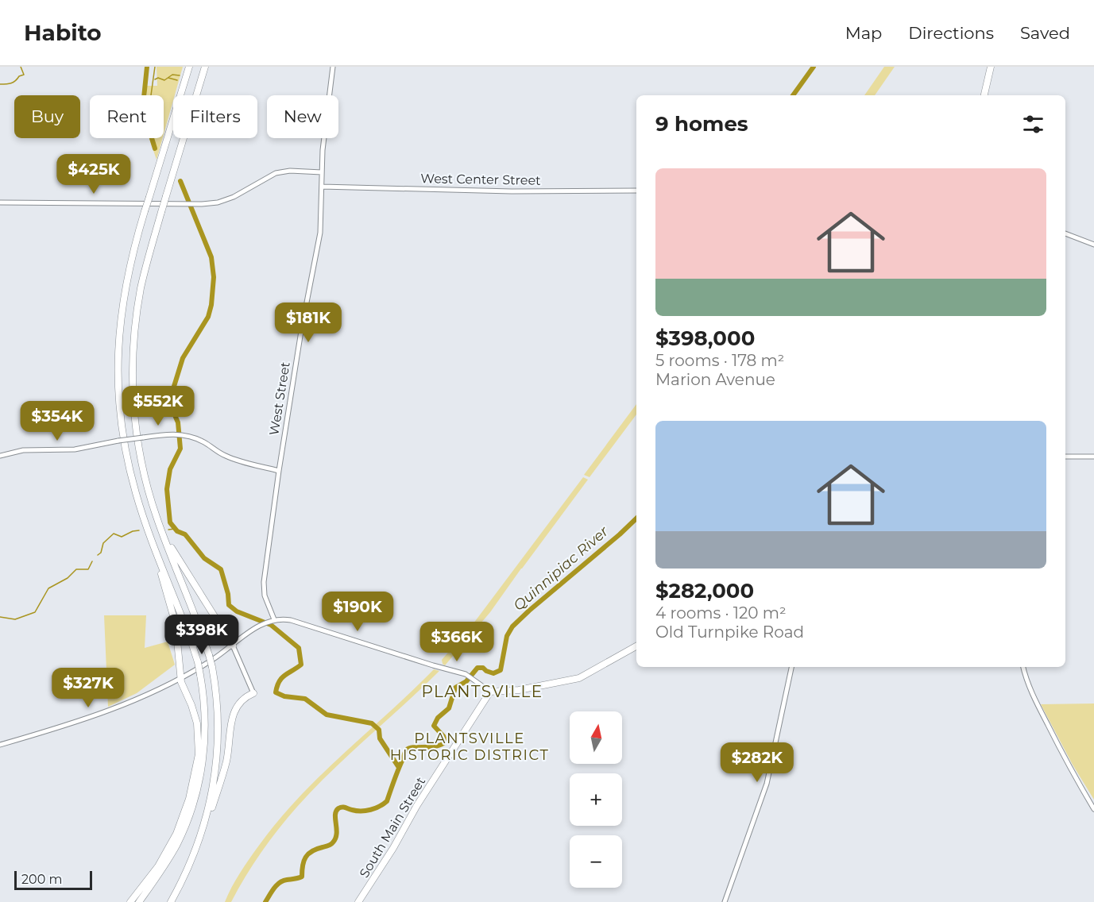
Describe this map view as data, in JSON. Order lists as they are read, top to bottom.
{
  "streets": {
    "highway": ["South Main Street"],
    "main road": ["West Center Street", "West Street"]
  },
  "crossings": [
    ["West Center Street", "West Street"]
  ],
  "districts": ["PLANTSVILLE", "PLANTSVILLE HISTORIC DISTRICT"],
  "water": ["Quinnipiac River"],
  "scale_bar": "200 m",
  "north": "top",
  "page": {
    "header": "Habito",
    "nav": ["Map", "Directions", "Saved"],
    "chip": [
      "Buy",
      "Rent",
      "Filters",
      "New"
    ],
    "heading": "9 homes",
    "list": [
      {
        "name": "$398,000",
        "note": "5 rooms · 178 m² · Marion Avenue"
      },
      {
        "name": "$282,000",
        "note": "4 rooms · 120 m² · Old Turnpike Road"
      }
    ],
    "price": [
      "$425K",
      "$181K",
      "$552K",
      "$354K",
      "$190K",
      "$398K",
      "$366K",
      "$327K",
      "$282K"
    ],
    "map_buttons": ["+", "−"],
    "scale": "200 m"
  }
}
